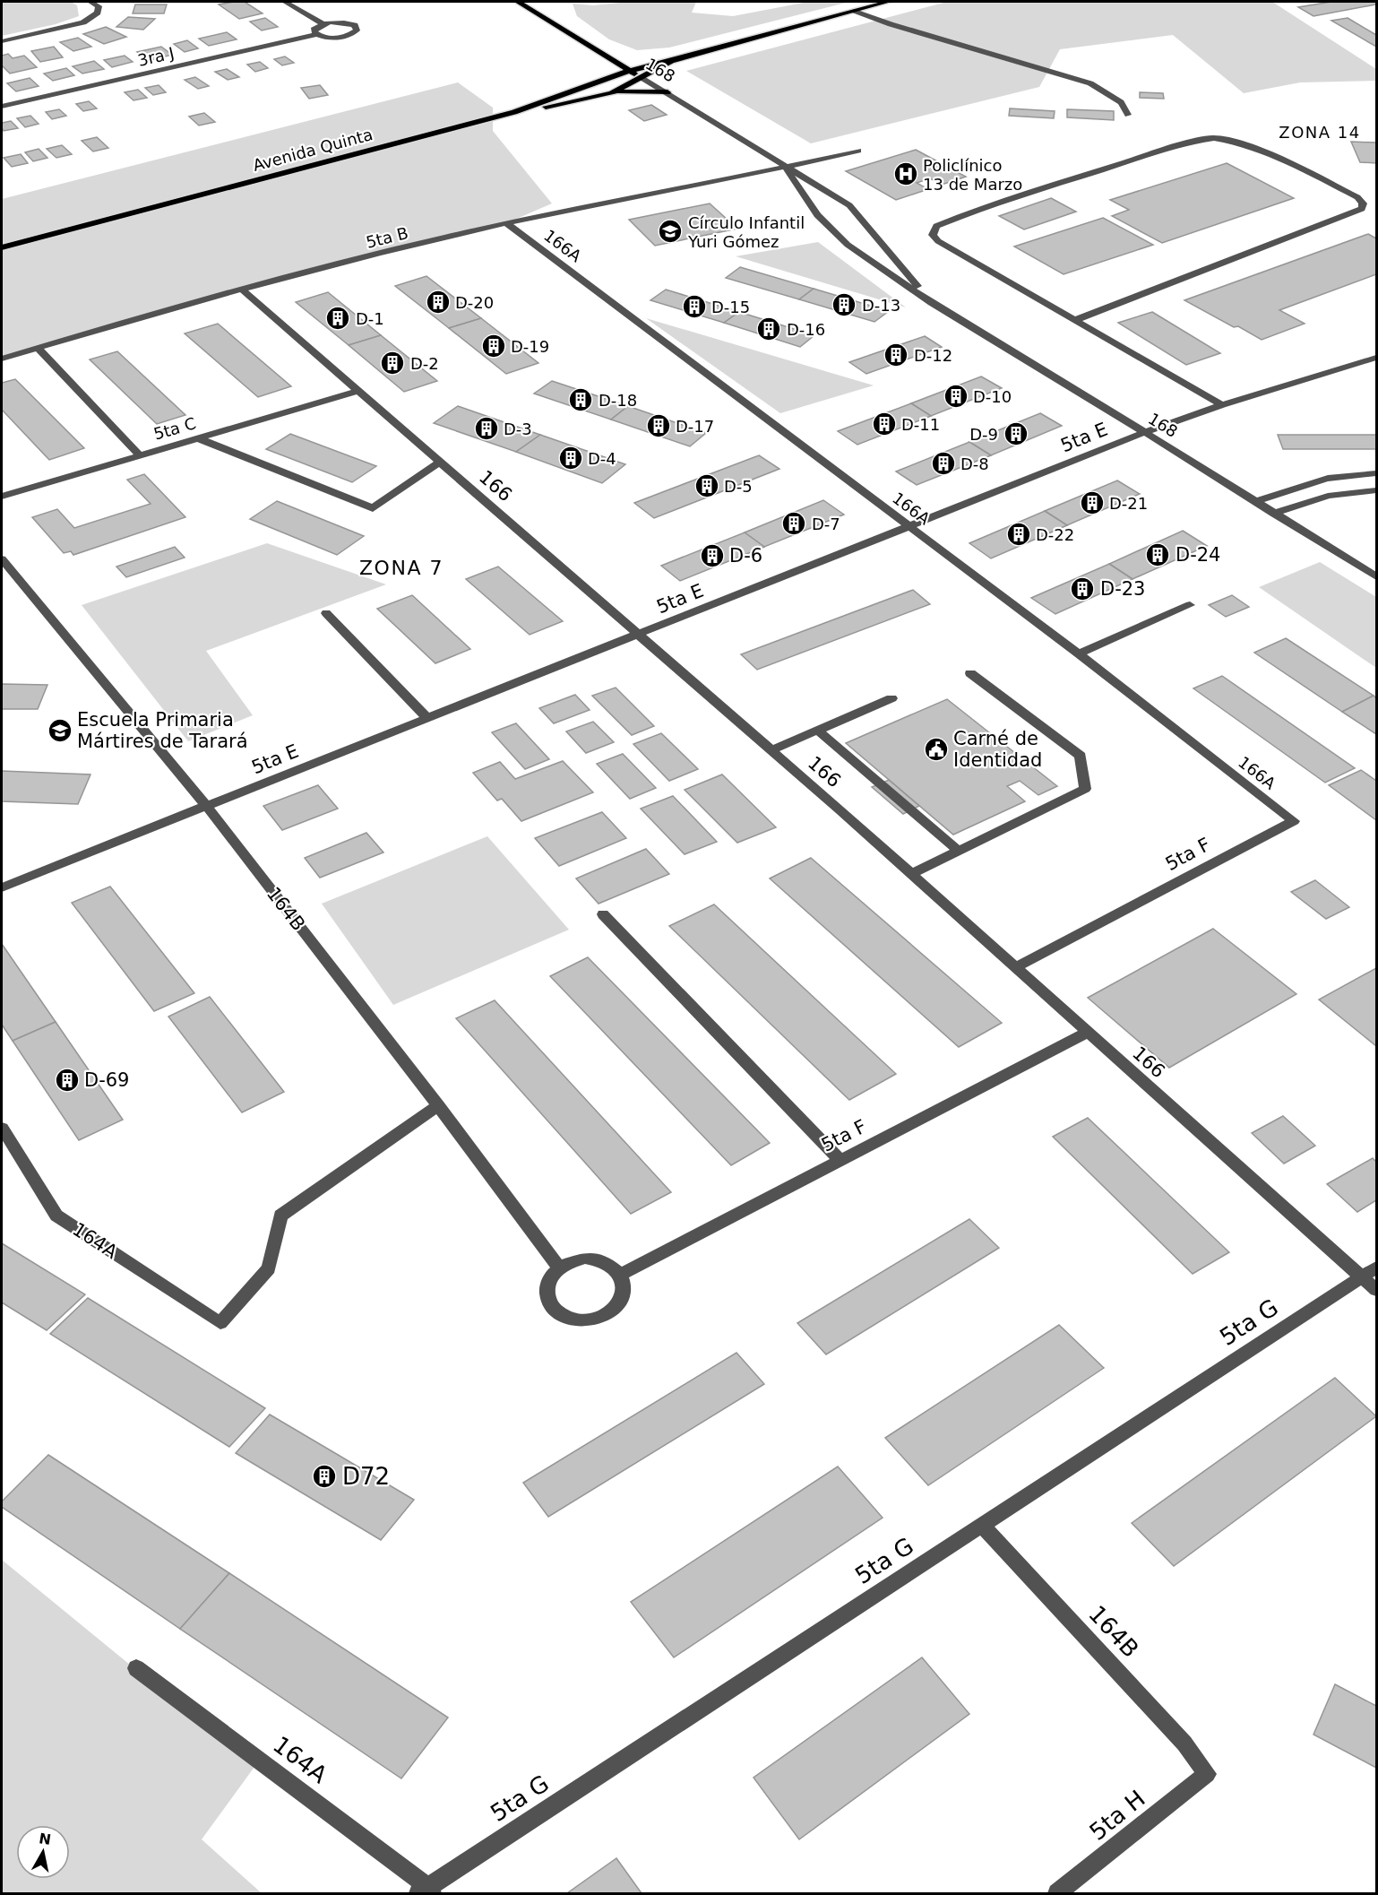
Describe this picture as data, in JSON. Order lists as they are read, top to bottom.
{
  "streets": {
    "main road": ["168", "Avenida Quinta"],
    "street": [
      "3ra J",
      "5ta B",
      "166A",
      "5ta C",
      "5ta E",
      "166",
      "5ta F",
      "164B",
      "164A",
      "5ta G",
      "5ta H"
    ]
  },
  "crossings": [
    ["168", "Avenida Quinta"],
    ["168", "5ta B"],
    ["168", "5ta E"],
    ["5ta B", "166A"],
    ["5ta B", "166"],
    ["166A", "5ta E"],
    ["166A", "5ta F"],
    ["5ta C", "166"],
    ["5ta E", "166"],
    ["5ta E", "164B"],
    ["166", "5ta F"],
    ["166", "5ta G"],
    ["5ta F", "164B"],
    ["164B", "164A"],
    ["164B", "5ta G"],
    ["164B", "5ta H"],
    ["164A", "5ta G"]
  ],
  "districts": ["ZONA 14", "ZONA 7"],
  "places": {
    "hospital": ["Policlínico 13 de Marzo"],
    "school or university": ["Círculo Infantil Yuri Gómez", "Escuela Primaria Mártires de Tarará"],
    "building": [
      "D-20",
      "D-13",
      "D-15",
      "D-1",
      "D-16",
      "D-19",
      "D-12",
      "D-2",
      "D-10",
      "D-18",
      "D-11",
      "D-17",
      "D-3",
      "D-9",
      "D-4",
      "D-8",
      "D-5",
      "D-21",
      "D-7",
      "D-22",
      "D-24",
      "D-6",
      "D-23",
      "D-69",
      "D72"
    ],
    "public building": ["Carné de Identidad"]
  },
  "north": "top"
}
